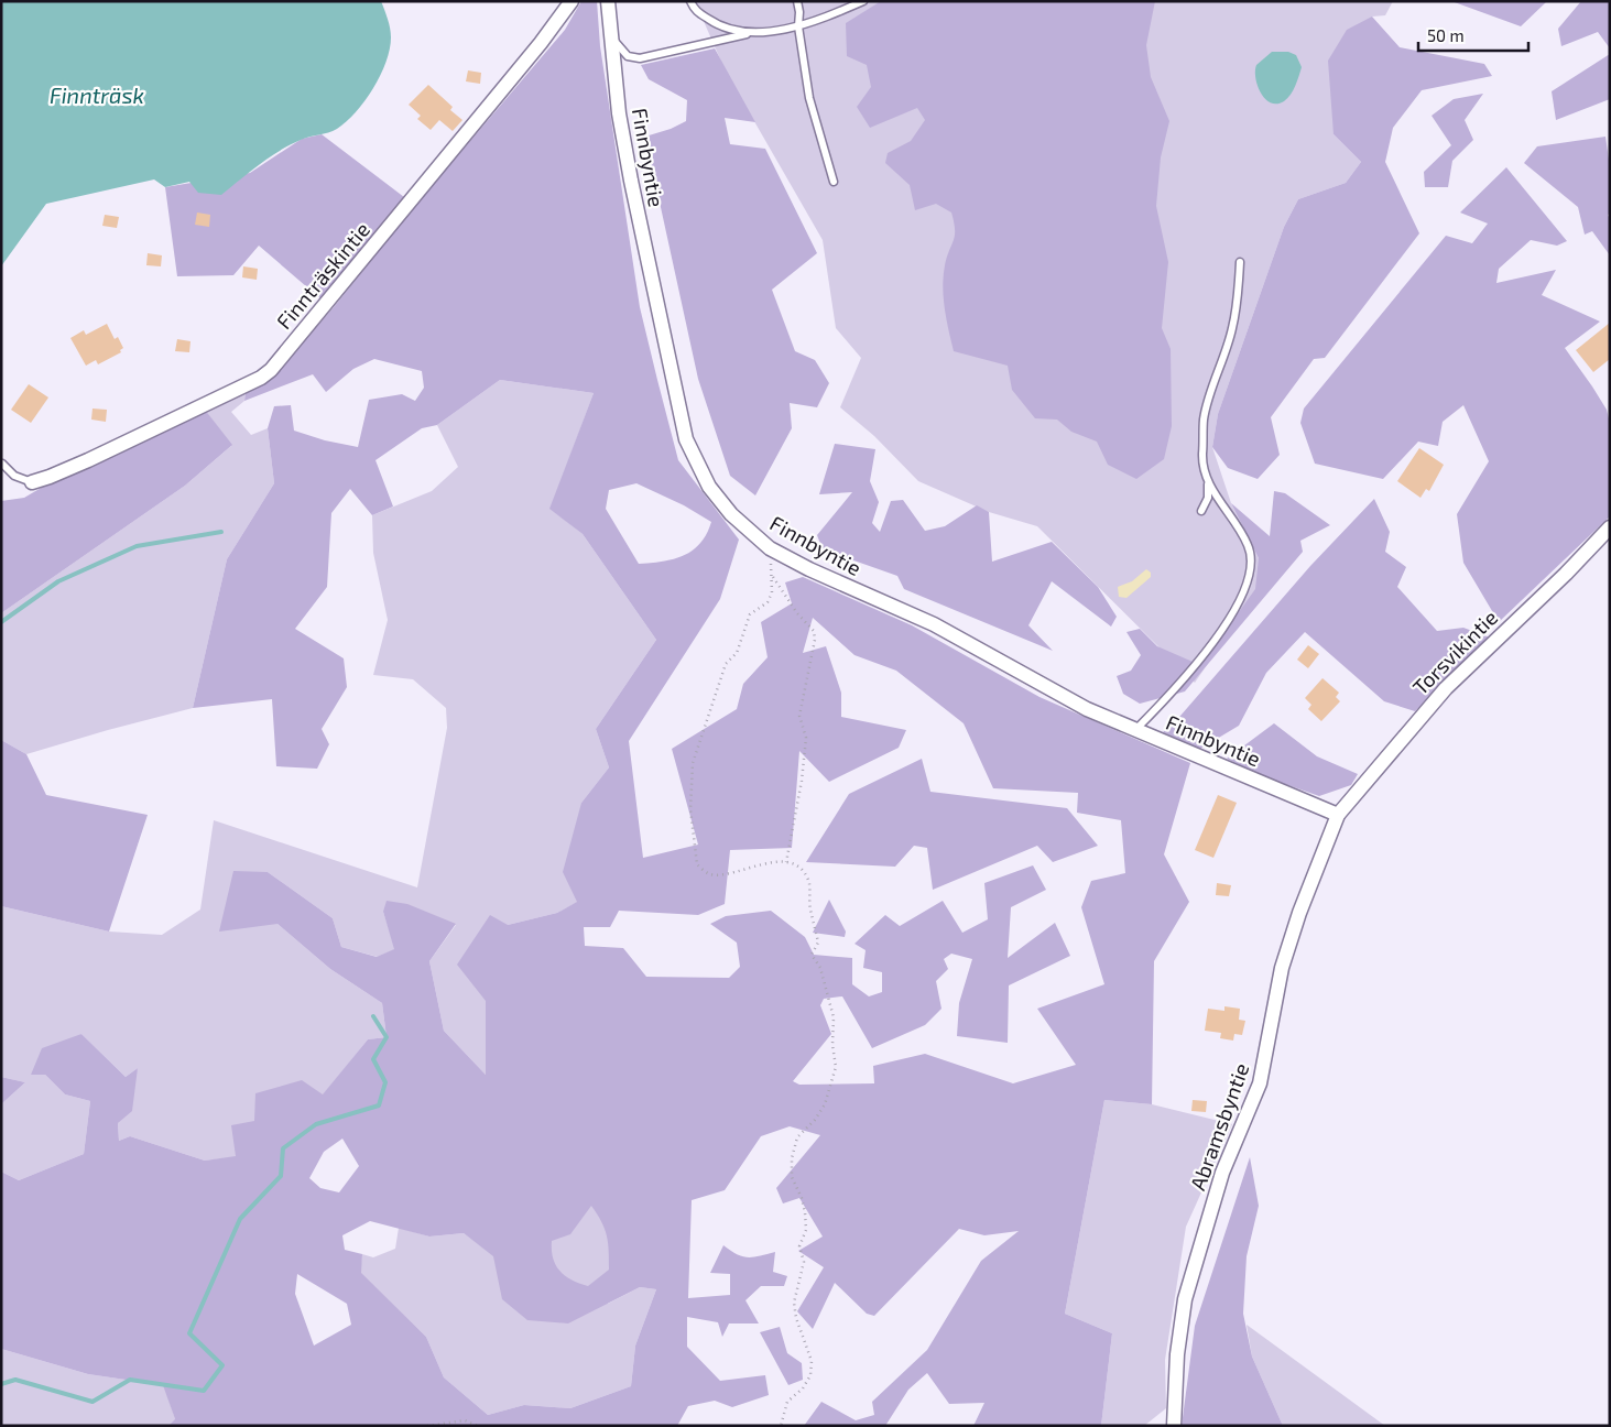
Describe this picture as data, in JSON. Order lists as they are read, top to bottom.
{
  "streets": {
    "street": [
      "Finnbyntie",
      "Finnträskintie",
      "Torsvikintie",
      "Abramsbyntie"
    ]
  },
  "crossings": [
    ["Finnbyntie", "Torsvikintie"],
    ["Finnbyntie", "Abramsbyntie"],
    ["Torsvikintie", "Abramsbyntie"]
  ],
  "water": ["Finnträsk"],
  "scale_bar": "50 m"
}
